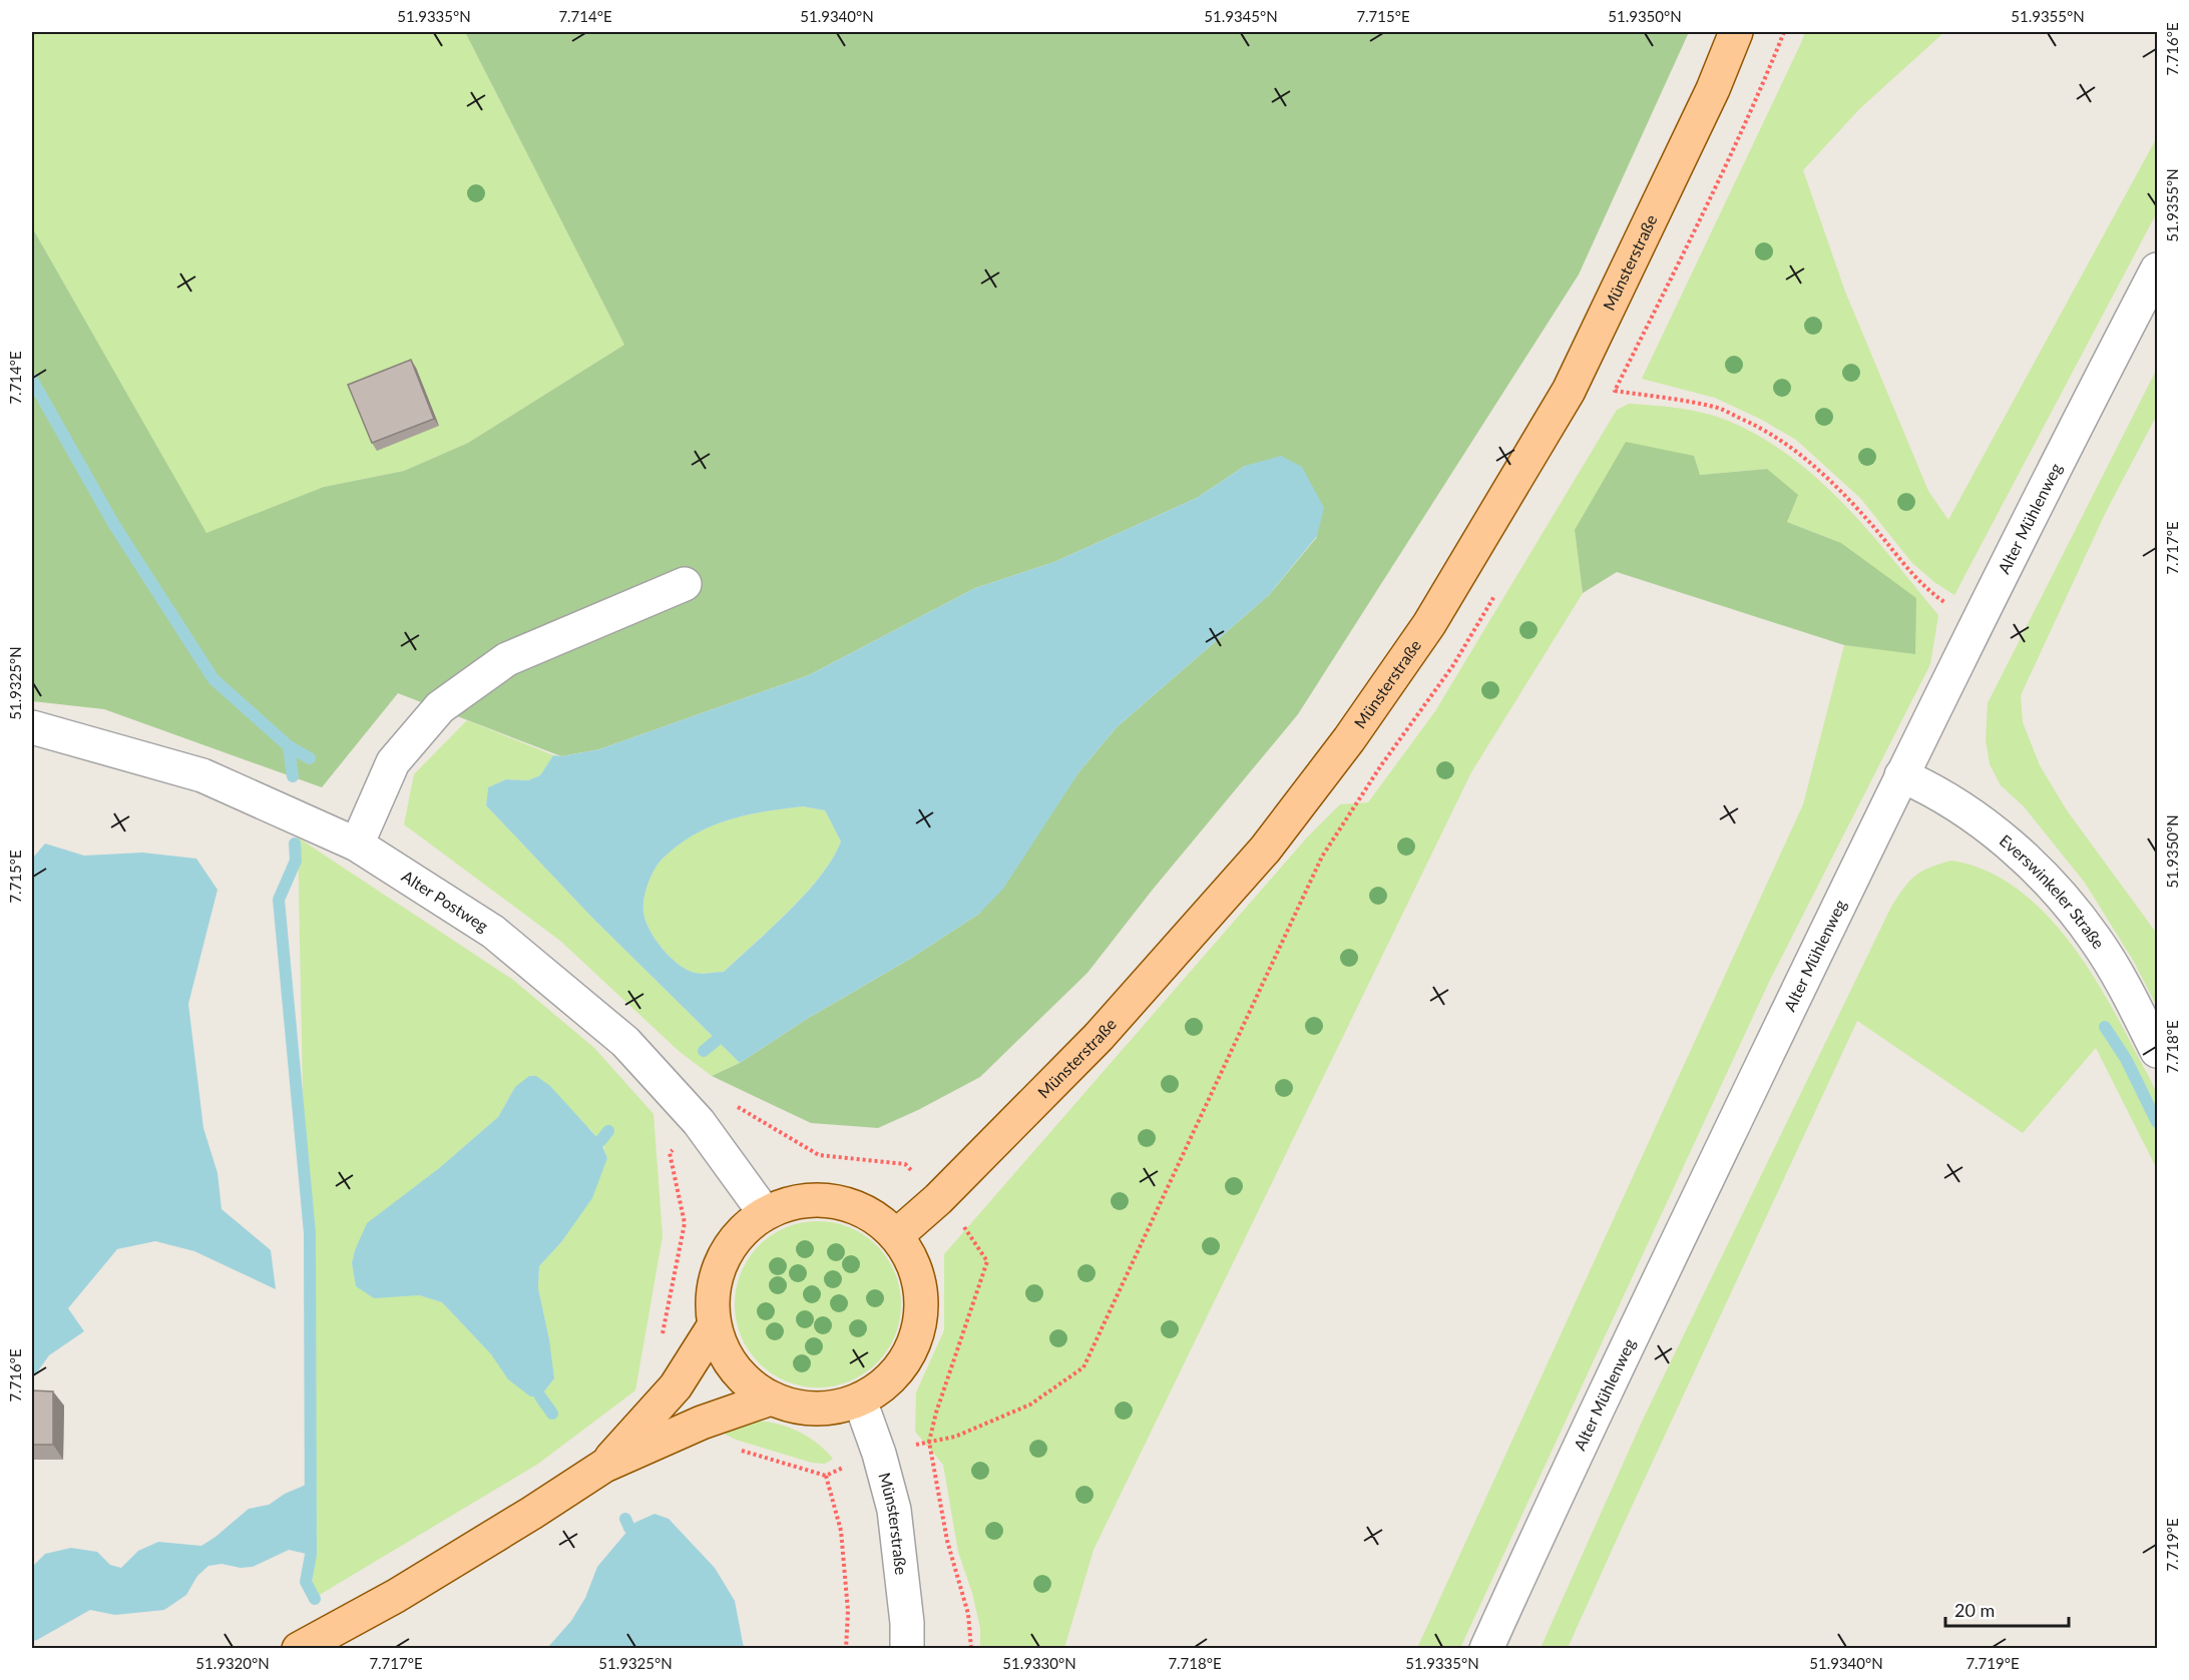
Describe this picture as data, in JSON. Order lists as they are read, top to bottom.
{
  "streets": {
    "main road": ["Münsterstraße"],
    "street": ["Alter Mühlenweg", "Everswinkeler Straße", "Alter Postweg"]
  },
  "crossings": [
    ["Münsterstraße", "Alter Postweg"],
    ["Alter Mühlenweg", "Everswinkeler Straße"]
  ],
  "scale_bar": "20 m",
  "coordinates": [
    "51.9335°N",
    "7.714°E",
    "51.9340°N",
    "51.9345°N",
    "7.715°E",
    "51.9350°N",
    "51.9355°N",
    "7.716°E",
    "7.717°E",
    "51.9325°N",
    "7.718°E",
    "7.719°E",
    "51.9320°N",
    "51.9330°N"
  ]
}
